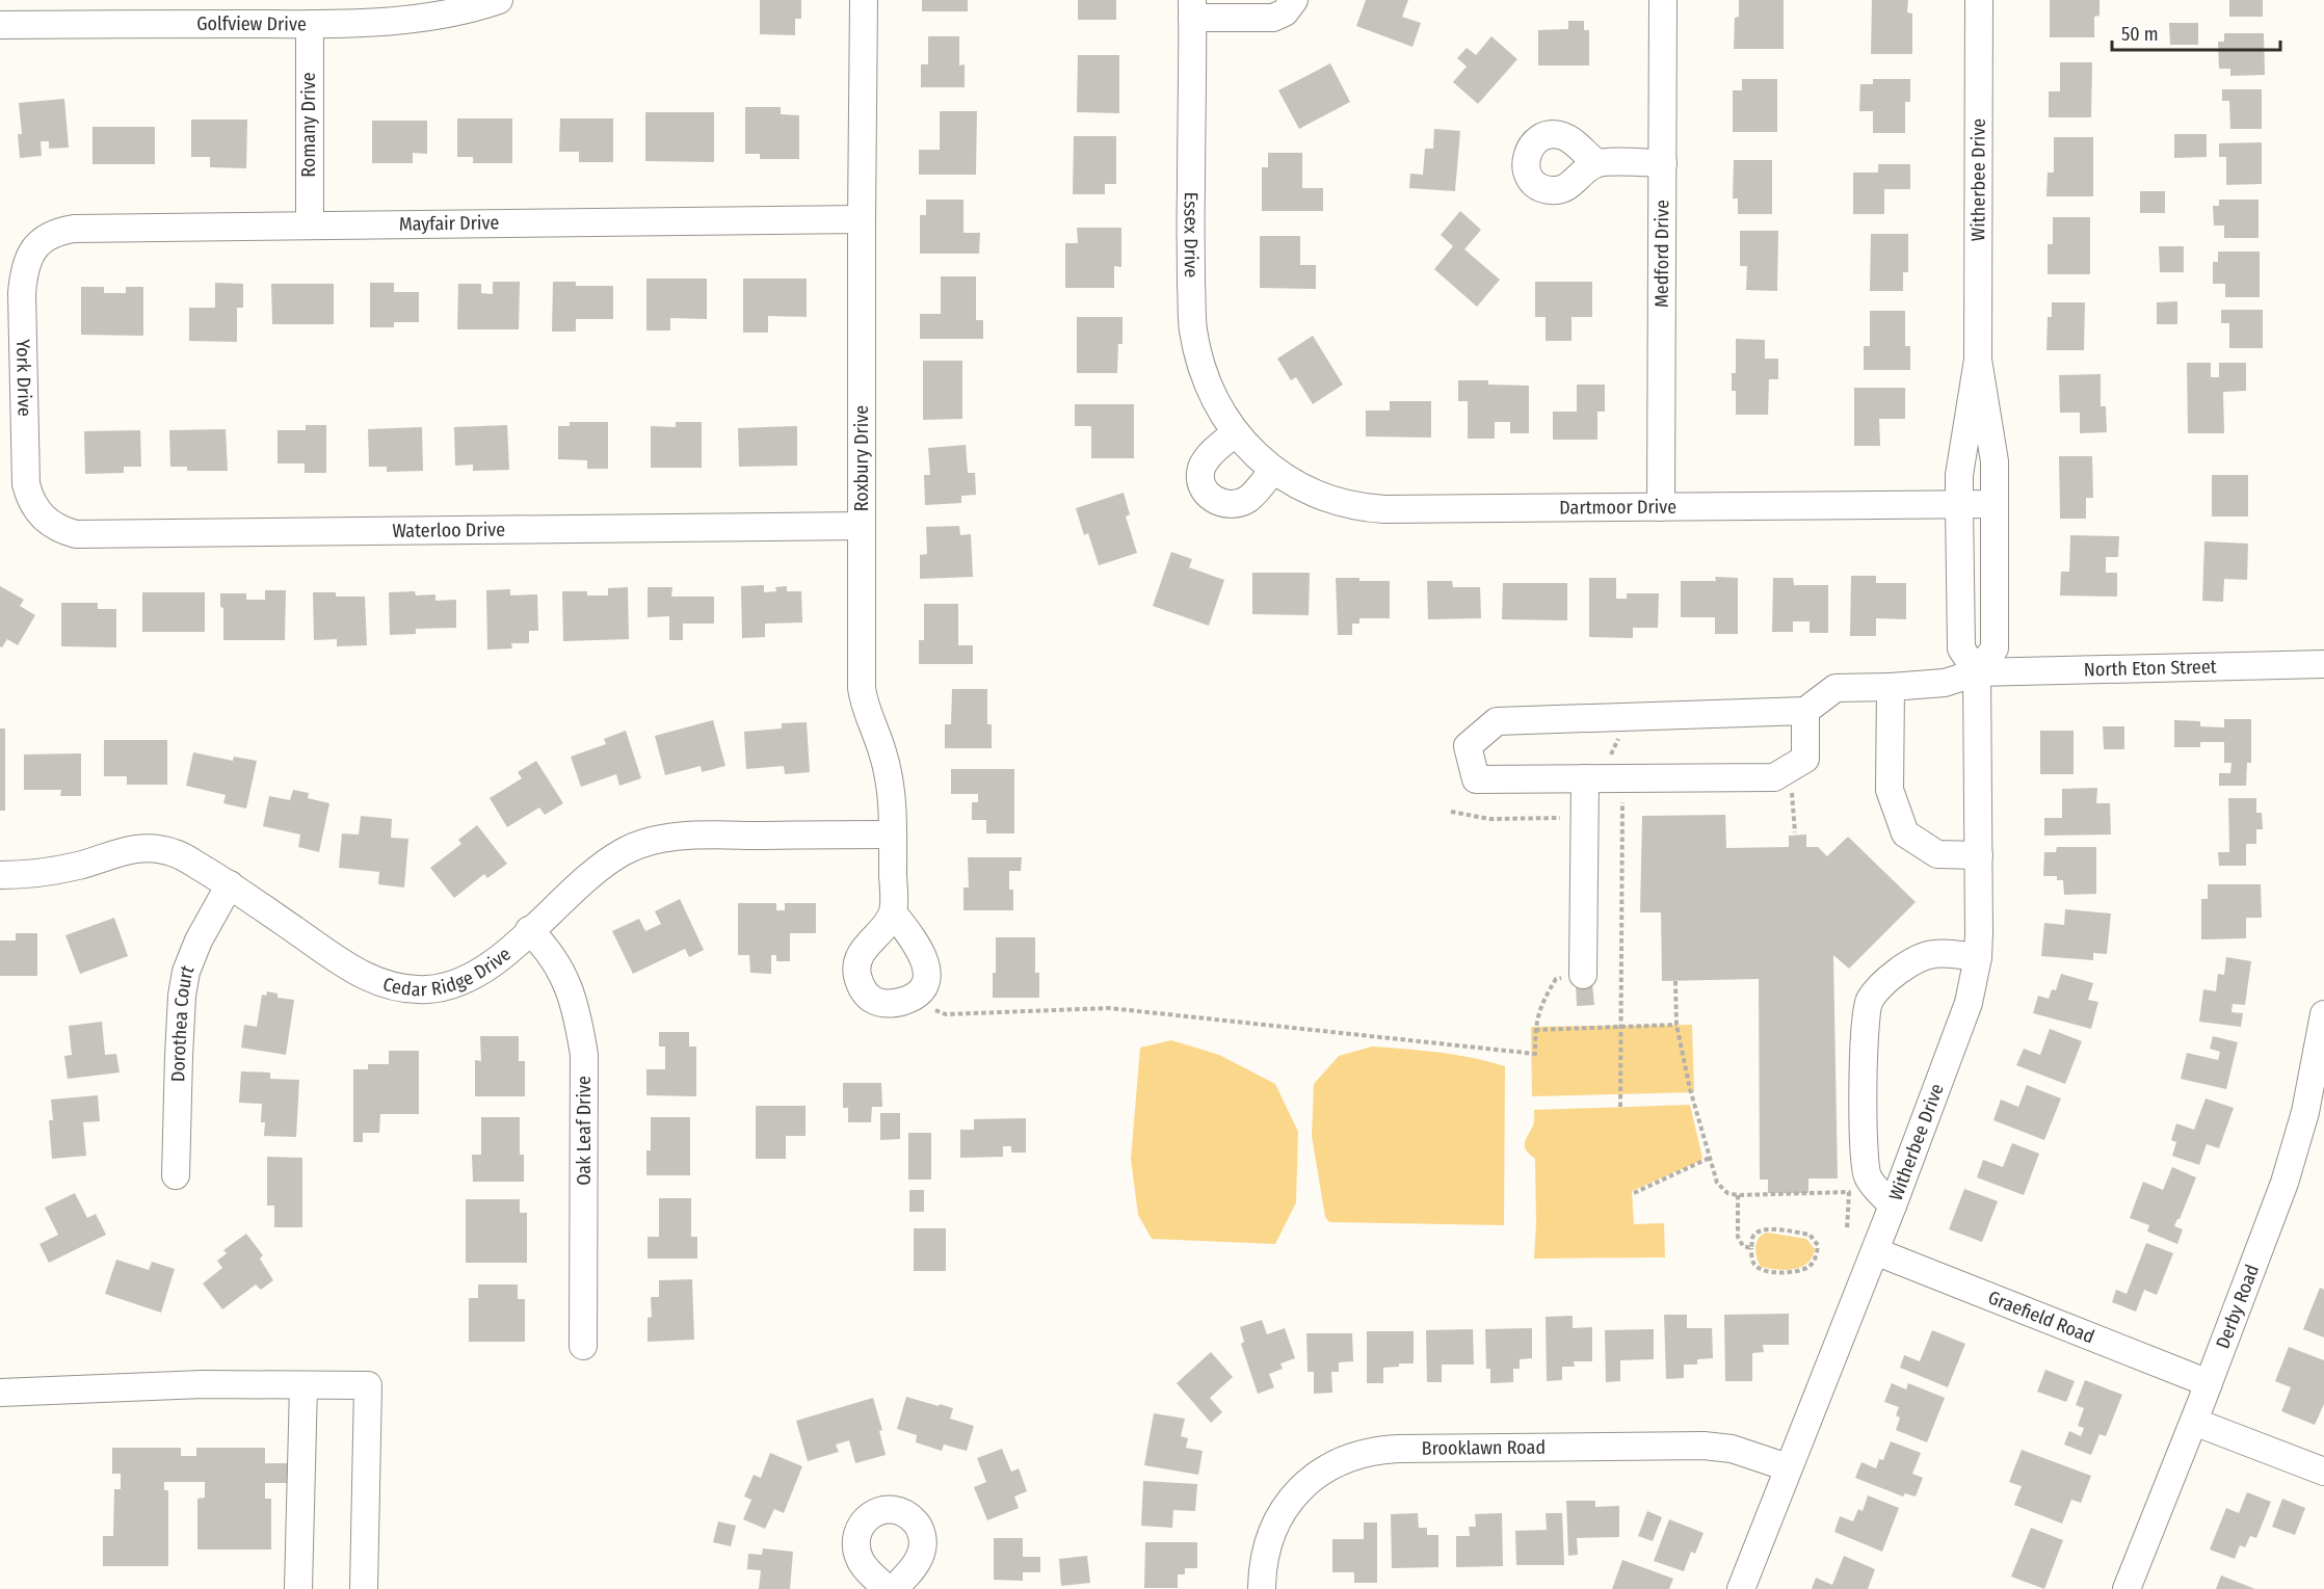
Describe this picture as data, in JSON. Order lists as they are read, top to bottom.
{
  "streets": {
    "street": [
      "Golfview Drive",
      "Romany Drive",
      "Witherbee Drive",
      "Mayfair Drive",
      "Essex Drive",
      "Medford Drive",
      "York Drive",
      "Roxbury Drive",
      "Dartmoor Drive",
      "Waterloo Drive",
      "North Eton Street",
      "Cedar Ridge Drive",
      "Dorothea Court",
      "Oak Leaf Drive",
      "Derby Road",
      "Graefield Road",
      "Brooklawn Road"
    ]
  },
  "crossings": [
    ["Golfview Drive", "Romany Drive"],
    ["Romany Drive", "Mayfair Drive"],
    ["Witherbee Drive", "Dartmoor Drive"],
    ["Witherbee Drive", "North Eton Street"],
    ["Witherbee Drive", "Graefield Road"],
    ["Witherbee Drive", "Brooklawn Road"],
    ["Mayfair Drive", "York Drive"],
    ["Mayfair Drive", "Roxbury Drive"],
    ["Essex Drive", "Dartmoor Drive"],
    ["Medford Drive", "Dartmoor Drive"],
    ["York Drive", "Waterloo Drive"],
    ["Roxbury Drive", "Waterloo Drive"],
    ["Roxbury Drive", "Cedar Ridge Drive"],
    ["Cedar Ridge Drive", "Dorothea Court"],
    ["Cedar Ridge Drive", "Oak Leaf Drive"],
    ["Derby Road", "Graefield Road"]
  ],
  "scale_bar": "50 m"
}
